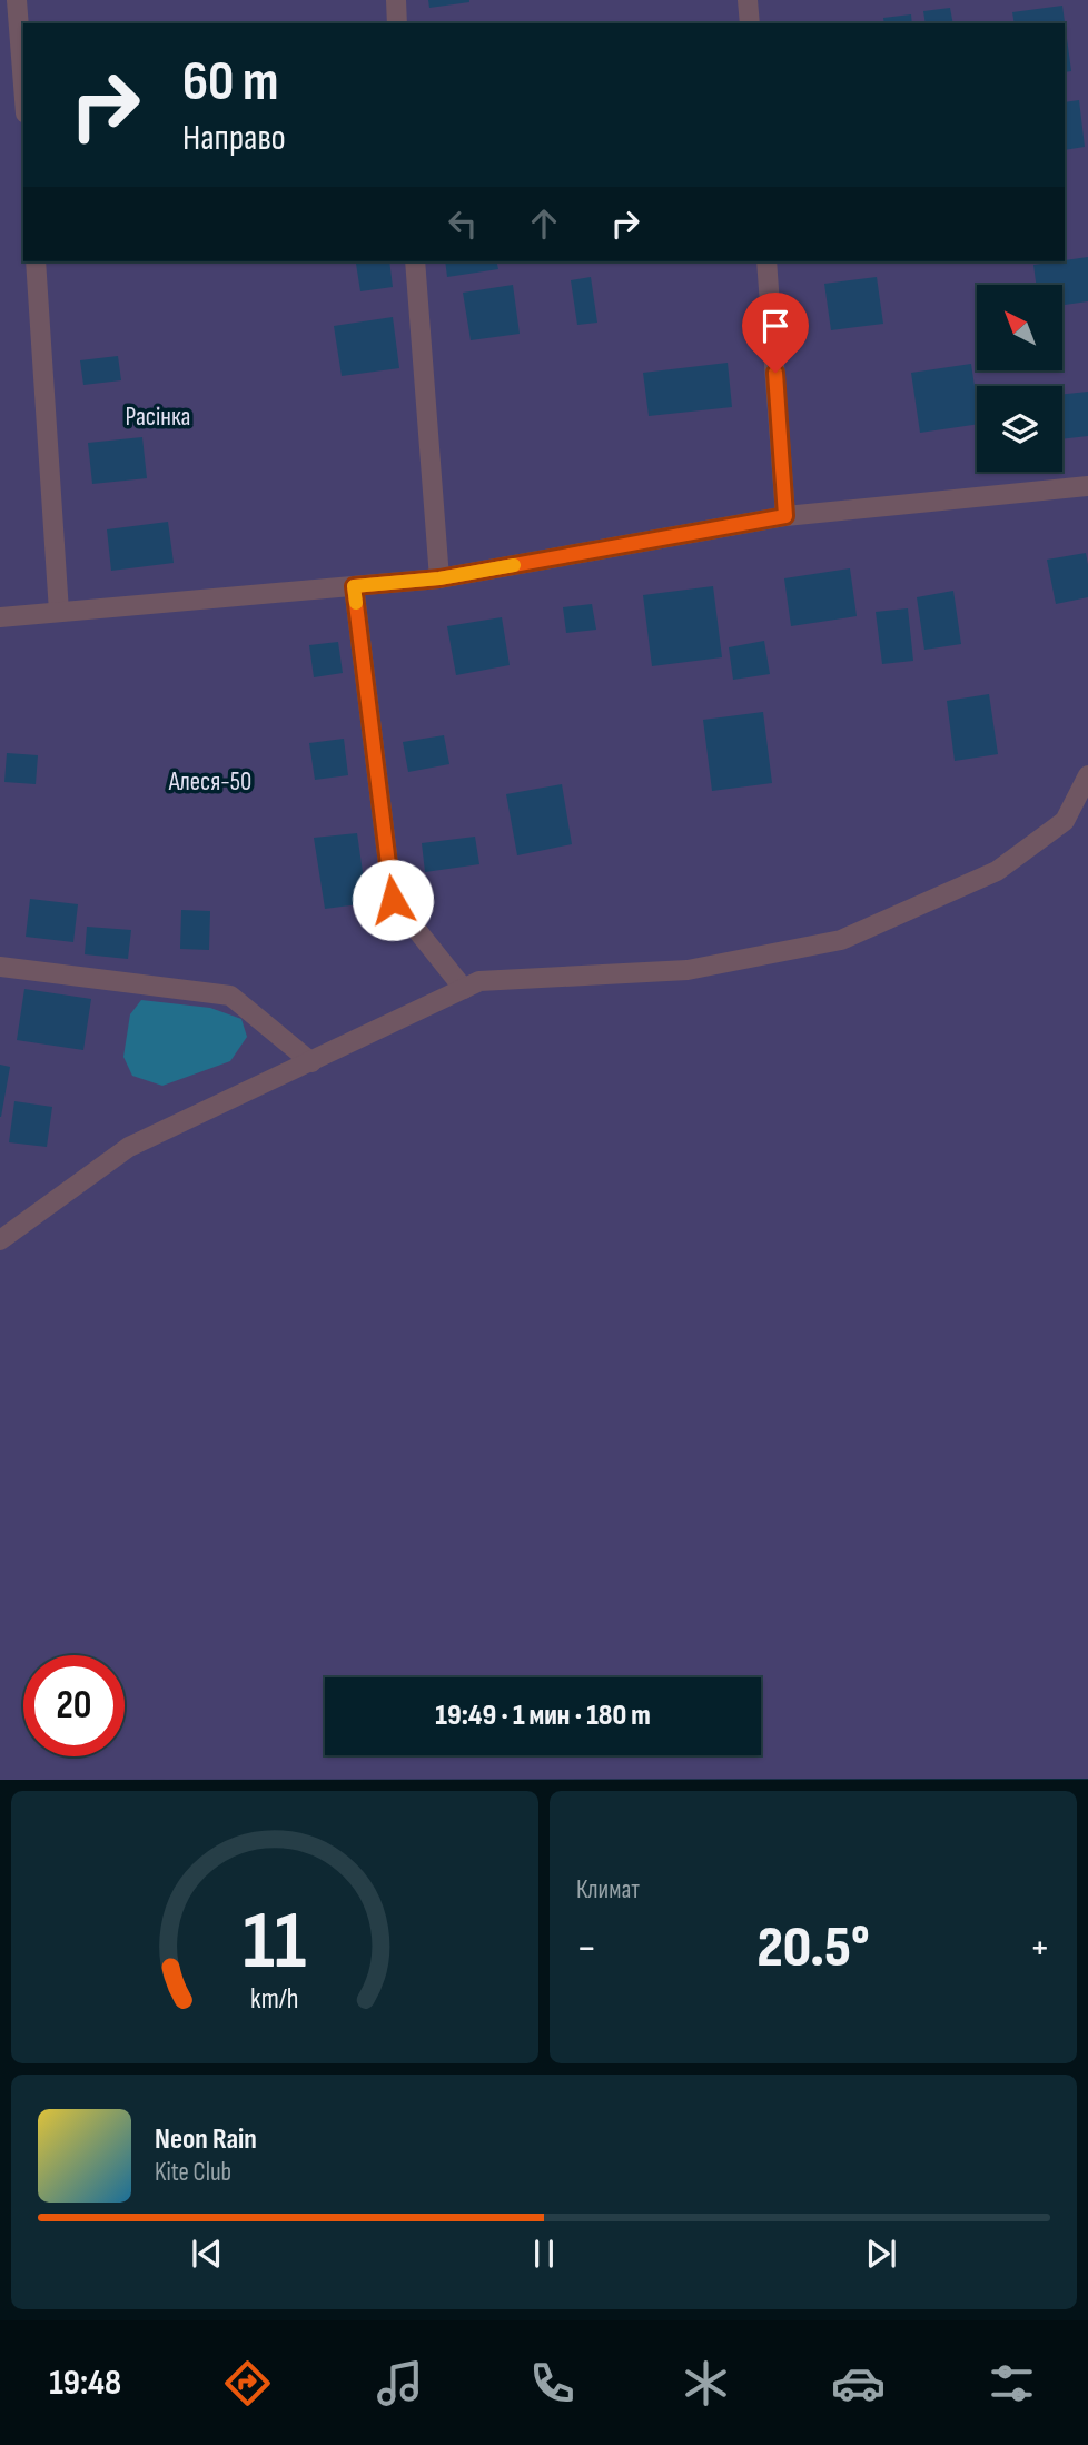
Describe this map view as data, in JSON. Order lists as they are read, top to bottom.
{
  "parks": ["Расінка", "Алеся-50"],
  "north": "top left",
  "page": {
    "turn": ["60 m", "Направо"],
    "limit": "20",
    "trip": "19:49 · 1 мин · 180 m",
    "tile": "Климат",
    "heat": ["−", "20.5°", "+"],
    "song": ["Neon Rain", "Kite Club"],
    "tabs": "19:48",
    "gauge": ["11", "km/h"]
  }
}
